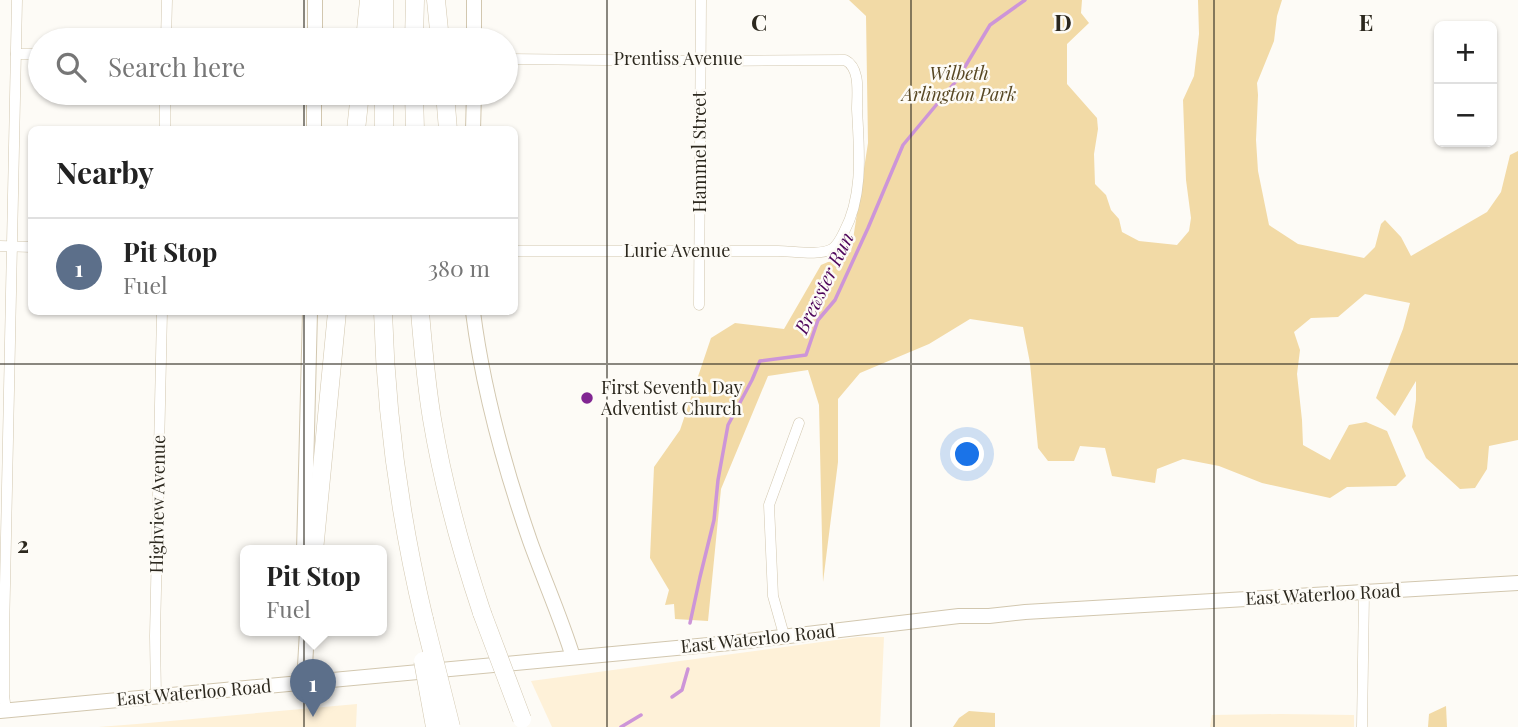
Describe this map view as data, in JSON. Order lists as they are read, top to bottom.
{
  "streets": {
    "main road": ["East Waterloo Road"],
    "street": [
      "Prentiss Avenue",
      "Hammel Street",
      "Lurie Avenue",
      "Highview Avenue"
    ]
  },
  "crossings": [
    ["Prentiss Avenue", "Hammel Street"],
    ["Prentiss Avenue", "Lurie Avenue"],
    ["Hammel Street", "Lurie Avenue"],
    ["Highview Avenue", "East Waterloo Road"]
  ],
  "water": ["Brewster Run"],
  "parks": ["Wilbeth Arlington Park"],
  "places": ["First Seventh Day Adventist Church"],
  "page": {
    "map_buttons": ["+", "−"],
    "search": "Search here",
    "heading": "Nearby",
    "list": [
      {
        "mark": "1",
        "name": "Pit Stop",
        "note": "Fuel",
        "value": "380 m"
      }
    ],
    "popup": ["Pit Stop", "Fuel"],
    "pins": "1"
  },
  "grid": {
    "columns": ["C", "D", "E"],
    "rows": ["2"]
  }
}
